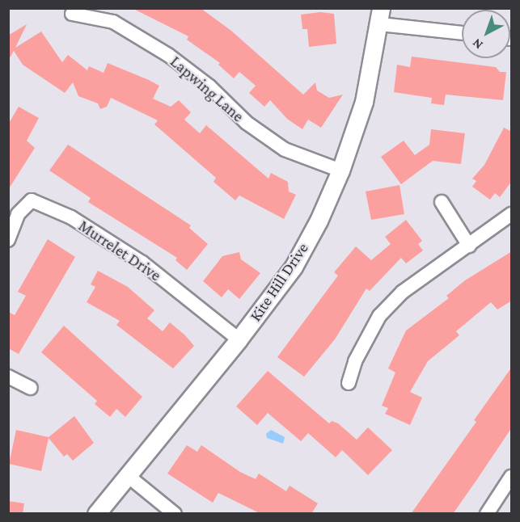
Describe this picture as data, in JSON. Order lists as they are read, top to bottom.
{
  "streets": {
    "street": ["Lapwing Lane", "Murrelet Drive", "Kite Hill Drive"]
  },
  "crossings": [
    ["Lapwing Lane", "Kite Hill Drive"],
    ["Murrelet Drive", "Kite Hill Drive"]
  ],
  "north": "bottom left"
}
